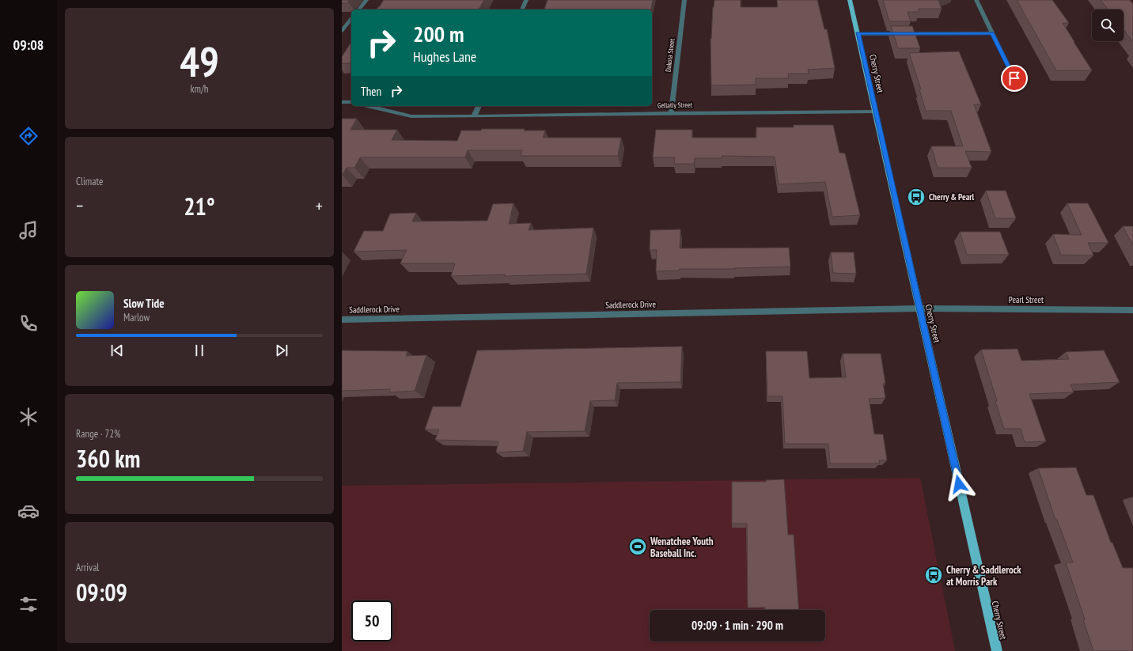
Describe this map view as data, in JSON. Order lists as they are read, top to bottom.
{
  "streets": {
    "main road": ["Cherry Street"],
    "street": [
      "Dakota Street",
      "Gellatly Street",
      "Pearl Street",
      "Saddlerock Drive"
    ]
  },
  "crossings": [
    ["Dakota Street", "Gellatly Street"],
    ["Cherry Street", "Gellatly Street"],
    ["Cherry Street", "Pearl Street"],
    ["Cherry Street", "Saddlerock Drive"],
    ["Pearl Street", "Saddlerock Drive"]
  ],
  "places": {
    "bus stop": ["Cherry & Pearl", "Cherry & Saddlerock at Morris Park"],
    "sports": ["Wenatchee Youth Baseball Inc."]
  },
  "page": {
    "tabs": "09:08",
    "tile": [
      ["49", "km/h"],
      "Climate",
      ["Range · 72%", "360 km"],
      ["Arrival", "09:09"]
    ],
    "turn": ["200 m", "Hughes Lane"],
    "then": "Then",
    "heat": ["−", "21°", "+"],
    "song": ["Slow Tide", "Marlow"],
    "limit": "50",
    "trip": "09:09 · 1 min · 290 m"
  }
}
